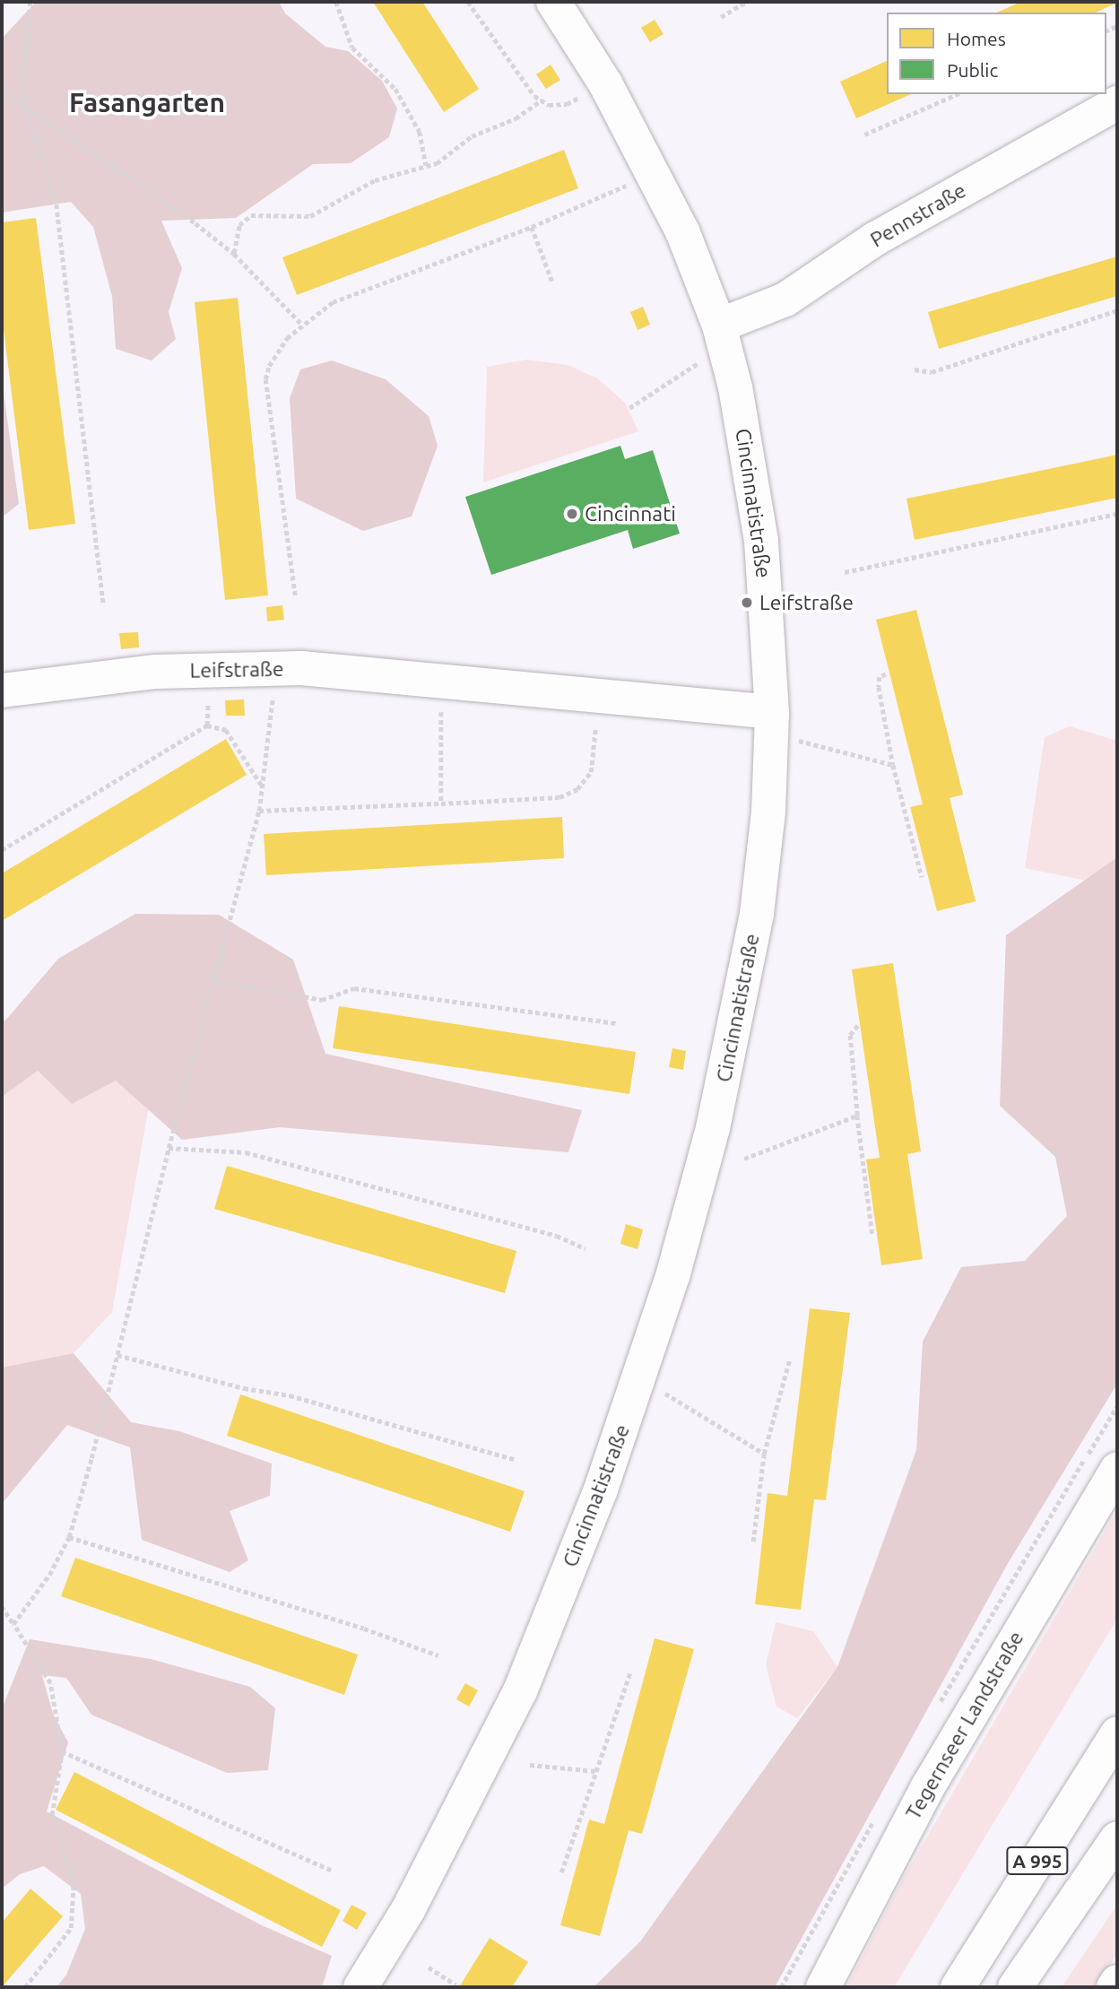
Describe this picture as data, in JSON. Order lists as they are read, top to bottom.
{
  "streets": {
    "main road": [
      "Pennstraße",
      "Cincinnatistraße",
      "Leifstraße",
      "Tegernseer Landstraße",
      "A 995"
    ]
  },
  "crossings": [
    ["Pennstraße", "Cincinnatistraße"],
    ["Cincinnatistraße", "Leifstraße"]
  ],
  "districts": ["Fasangarten"],
  "places": ["Cincinnati", "Leifstraße"],
  "legend": ["Homes", "Public"]
}
